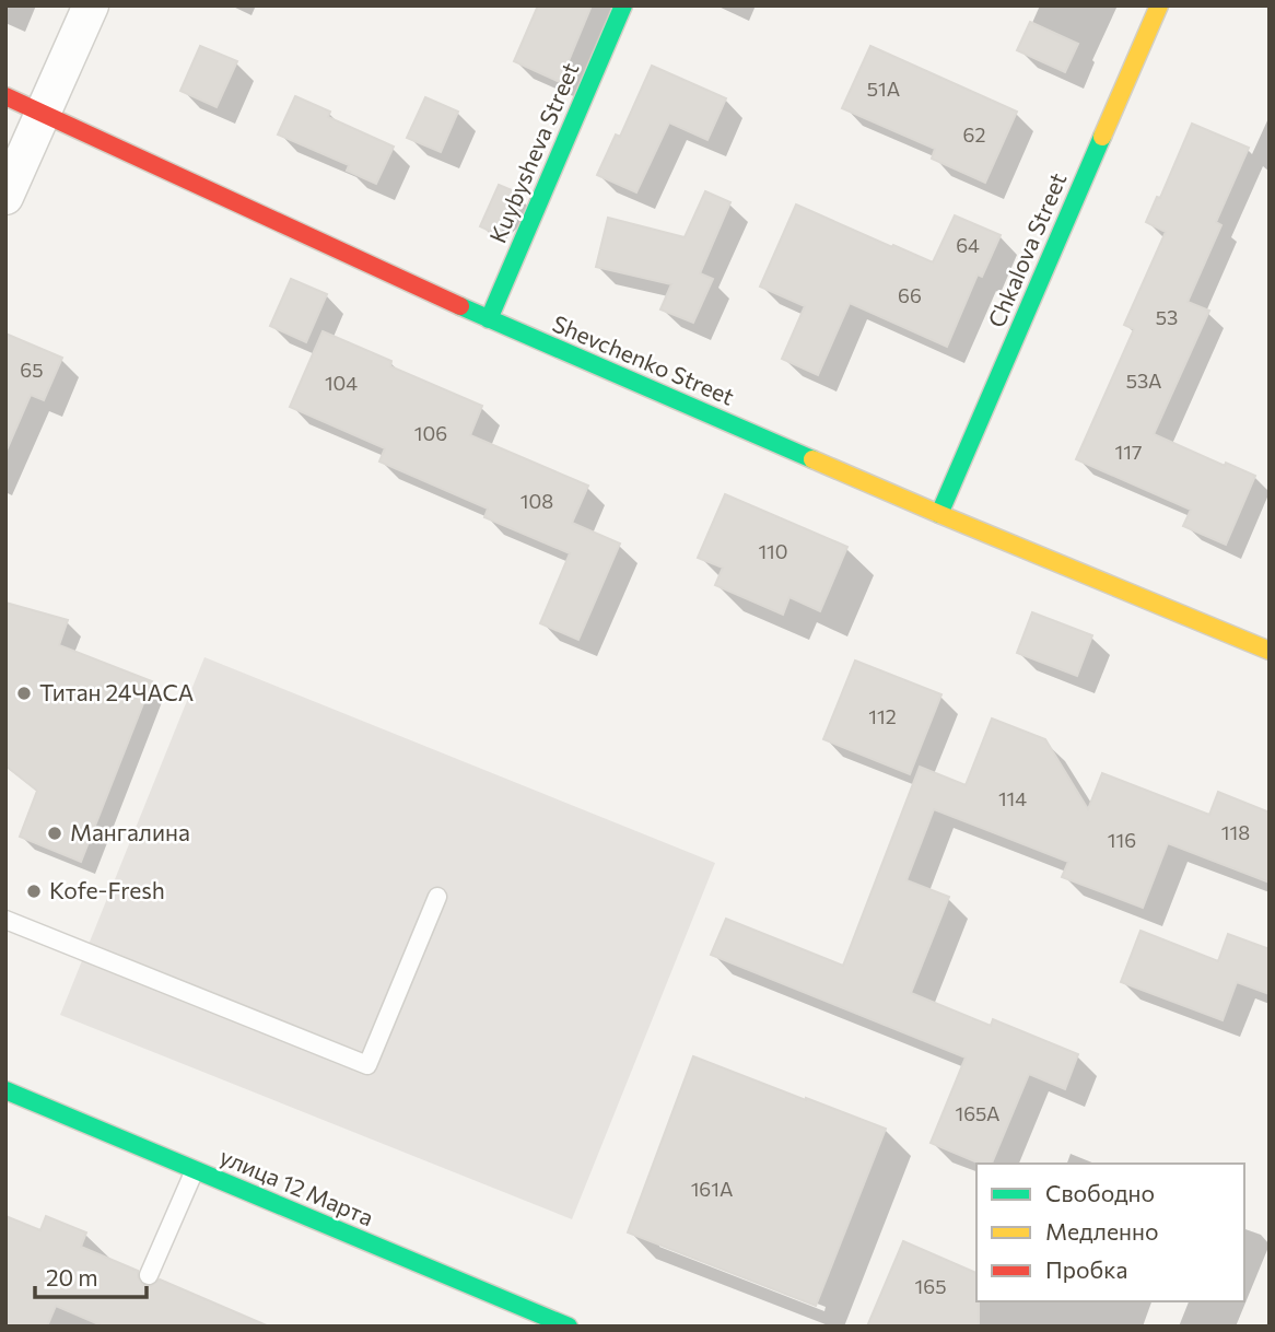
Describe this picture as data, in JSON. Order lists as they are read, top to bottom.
{
  "streets": {
    "street": [
      "Kuybysheva Street",
      "Chkalova Street",
      "Shevchenko Street",
      "улица 12 Марта"
    ]
  },
  "crossings": [
    ["Kuybysheva Street", "Shevchenko Street"],
    ["Chkalova Street", "Shevchenko Street"]
  ],
  "places": ["Титан 24ЧАСА", "Мангалина", "Kofe-Fresh"],
  "house_numbers": [
    "51А",
    "62",
    "64",
    "66",
    "53",
    "65",
    "53А",
    "104",
    "106",
    "117",
    "108",
    "110",
    "112",
    "114",
    "118",
    "116",
    "165А",
    "161А",
    "165"
  ],
  "legend": ["Свободно", "Медленно", "Пробка"],
  "scale_bar": "20 m"
}
